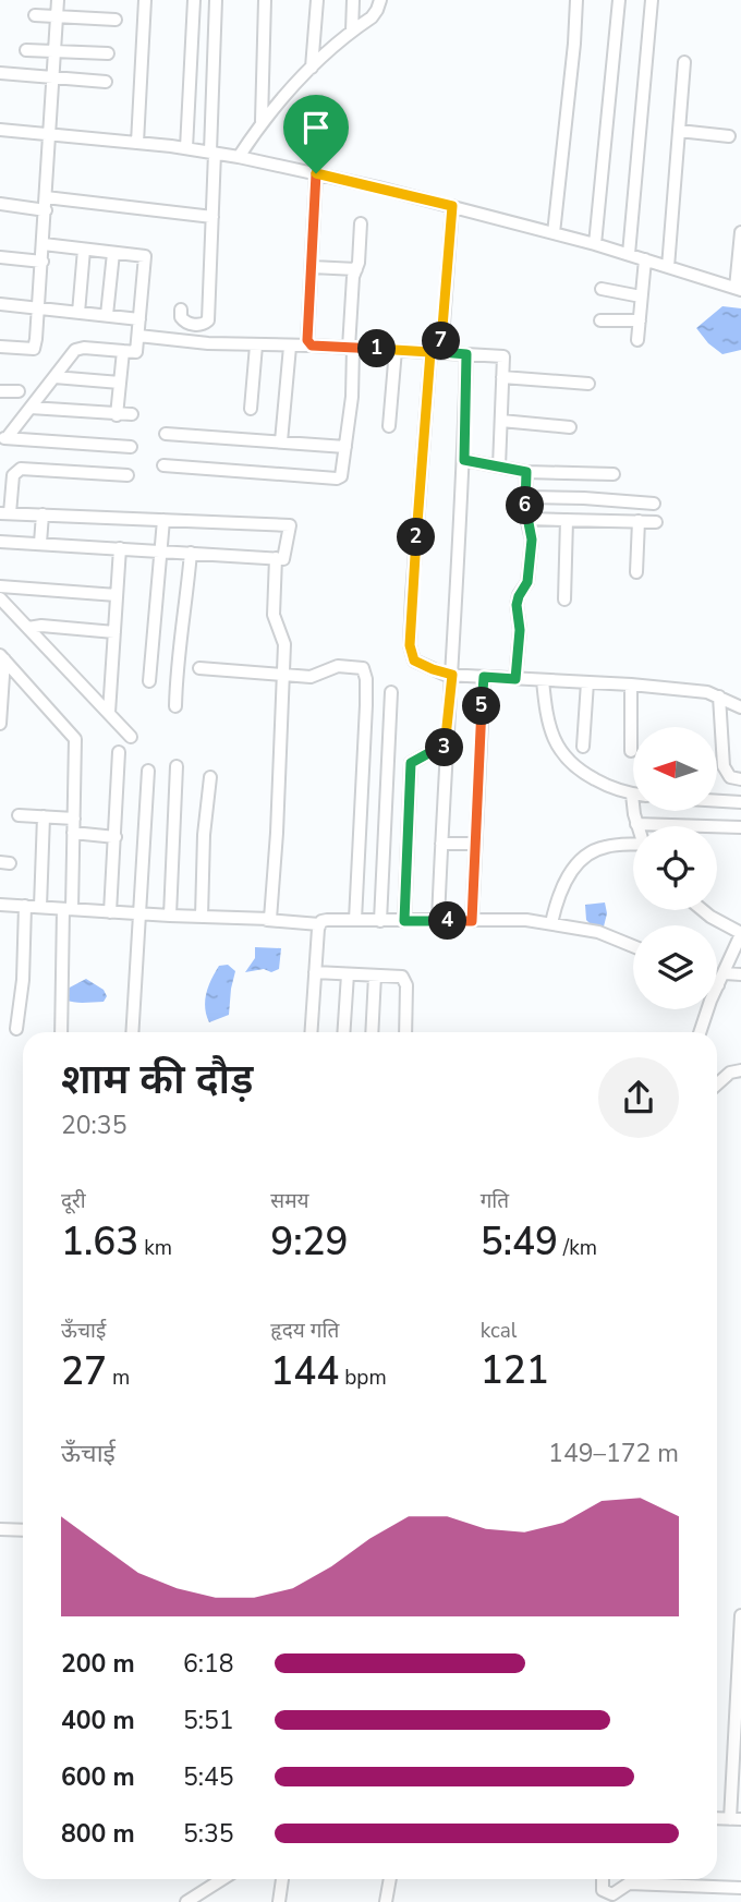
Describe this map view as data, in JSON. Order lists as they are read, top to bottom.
{
  "north": "left",
  "page": {
    "pins": [
      "7",
      "1",
      "6",
      "2",
      "5",
      "3",
      "4"
    ],
    "heading": ["शाम की दौड़", "20:35"],
    "stats": [
      ["दूरी", "1.63 km"],
      ["समय", "9:29"],
      ["गति", "5:49 /km"],
      ["ऊँचाई", "27 m"],
      ["हृदय गति", "144 bpm"],
      ["kcal", "121"]
    ],
    "chart": ["ऊँचाई", "149–172 m"],
    "list": [
      {
        "name": "200 m",
        "note": "6:18"
      },
      {
        "name": "400 m",
        "note": "5:51"
      },
      {
        "name": "600 m",
        "note": "5:45"
      },
      {
        "name": "800 m",
        "note": "5:35"
      }
    ]
  }
}
